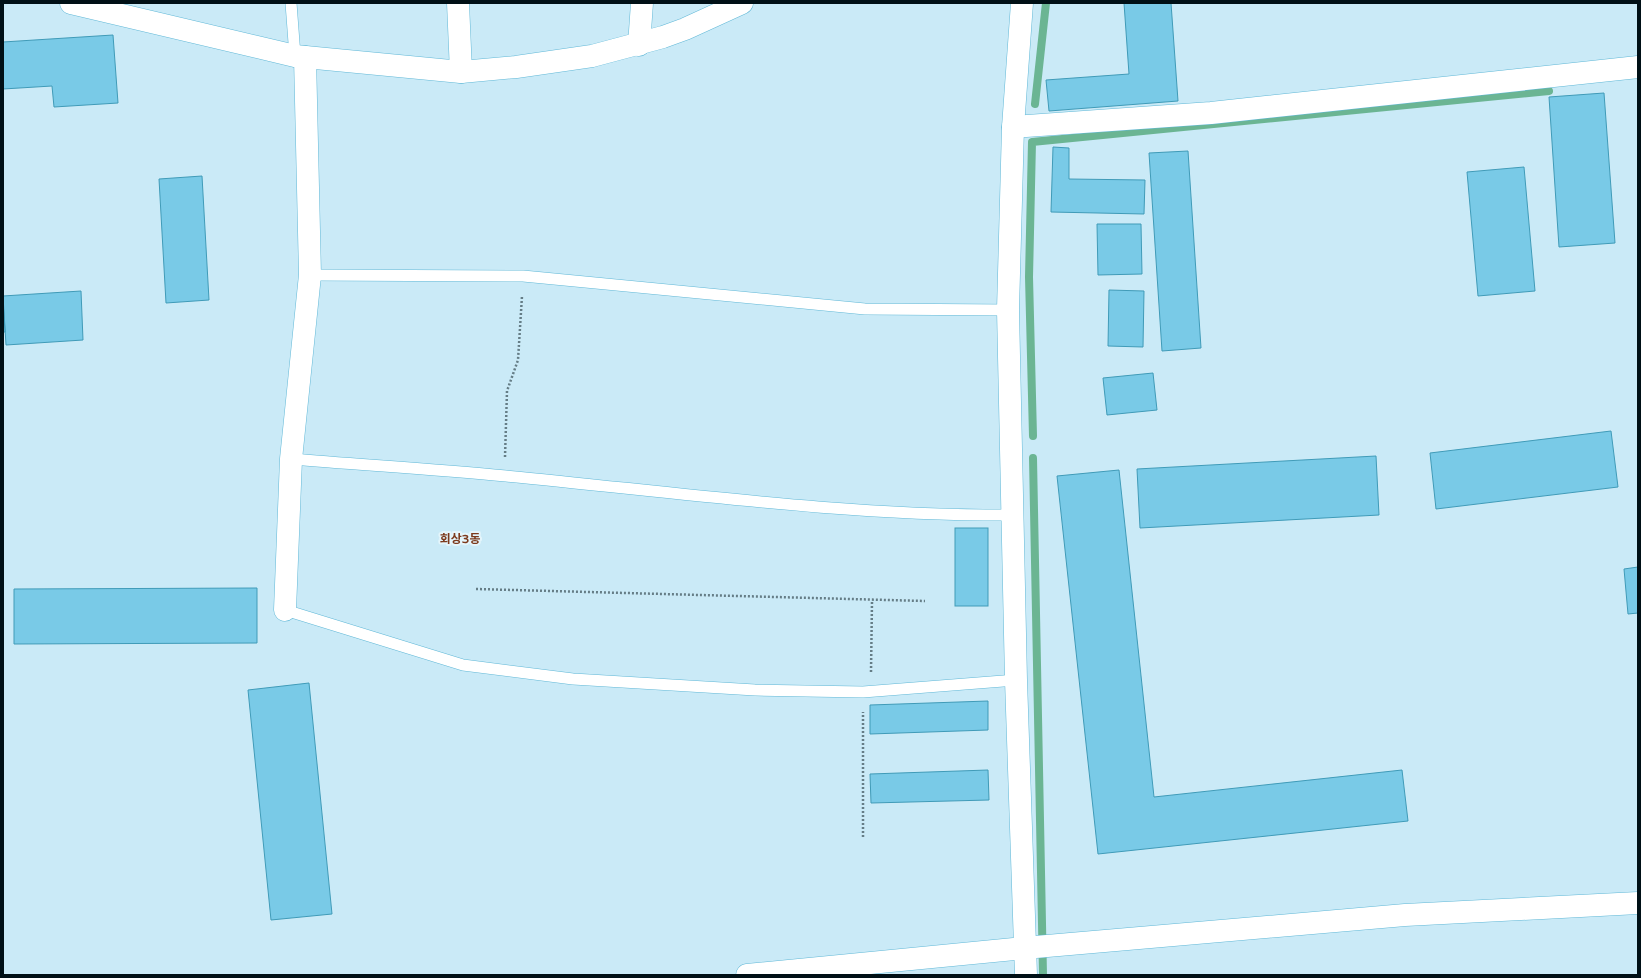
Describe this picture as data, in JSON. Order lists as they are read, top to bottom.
{
  "districts": ["회상3동"]
}
